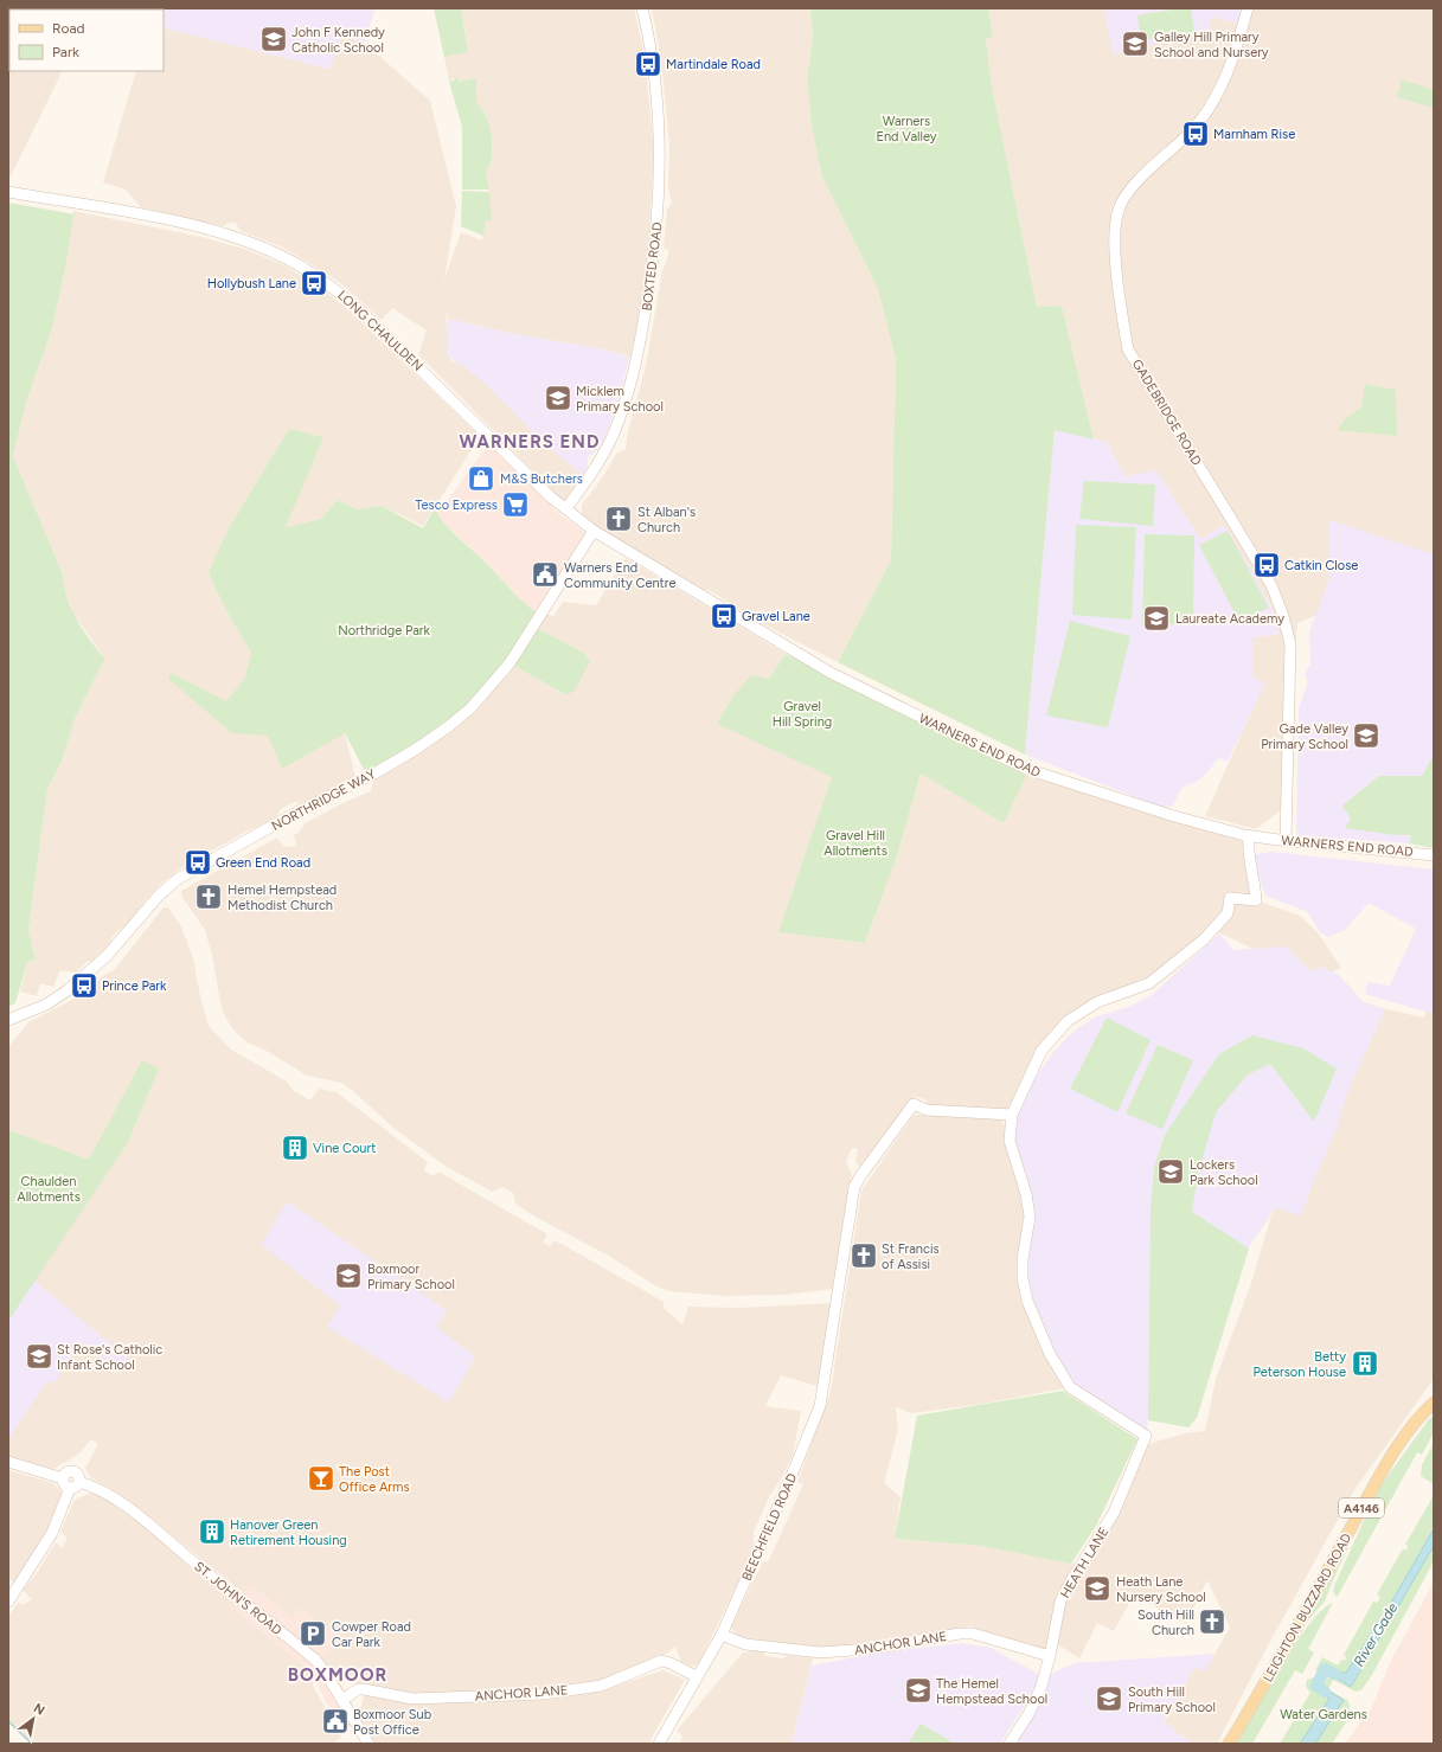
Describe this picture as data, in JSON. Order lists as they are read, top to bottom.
{
  "streets": {
    "main road": ["A4146", "LEIGHTON BUZZARD ROAD"],
    "street": [
      "BOXTED ROAD",
      "LONG CHAULDEN",
      "GADEBRIDGE ROAD",
      "WARNERS END ROAD",
      "NORTHRIDGE WAY",
      "BEECHFIELD ROAD",
      "HEATH LANE",
      "ST. JOHN'S ROAD",
      "ANCHOR LANE"
    ]
  },
  "crossings": [
    ["BOXTED ROAD", "LONG CHAULDEN"],
    ["LONG CHAULDEN", "WARNERS END ROAD"],
    ["LONG CHAULDEN", "NORTHRIDGE WAY"],
    ["GADEBRIDGE ROAD", "WARNERS END ROAD"],
    ["WARNERS END ROAD", "NORTHRIDGE WAY"],
    ["BEECHFIELD ROAD", "HEATH LANE"],
    ["BEECHFIELD ROAD", "ANCHOR LANE"],
    ["HEATH LANE", "ANCHOR LANE"],
    ["ST. JOHN'S ROAD", "ANCHOR LANE"]
  ],
  "districts": ["WARNERS END", "BOXMOOR"],
  "water": ["River Gade"],
  "parks": [
    "Warners End Valley",
    "Northridge Park",
    "Gravel Hill Spring",
    "Gravel Hill Allotments",
    "Chaulden Allotments",
    "Water Gardens"
  ],
  "places": {
    "school or university": [
      "John F Kennedy Catholic School",
      "Galley Hill Primary School and Nursery",
      "Micklem Primary School",
      "Laureate Academy",
      "Gade Valley Primary School",
      "Lockers Park School",
      "Boxmoor Primary School",
      "St Rose's Catholic Infant School",
      "Heath Lane Nursery School",
      "The Hemel Hempstead School",
      "South Hill Primary School"
    ],
    "bus stop": [
      "Martindale Road",
      "Marnham Rise",
      "Hollybush Lane",
      "Catkin Close",
      "Gravel Lane",
      "Green End Road",
      "Prince Park"
    ],
    "shop": ["M&S Butchers"],
    "supermarket": ["Tesco Express"],
    "church": [
      "St Alban's Church",
      "Hemel Hempstead Methodist Church",
      "St Francis of Assisi",
      "South Hill Church"
    ],
    "public building": ["Warners End Community Centre", "Boxmoor Sub Post Office"],
    "building": ["Vine Court", "Betty Peterson House", "Hanover Green Retirement Housing"],
    "bar": ["The Post Office Arms"],
    "parking": ["Cowper Road Car Park"]
  },
  "legend": ["Road", "Park"],
  "north": "top right"
}
